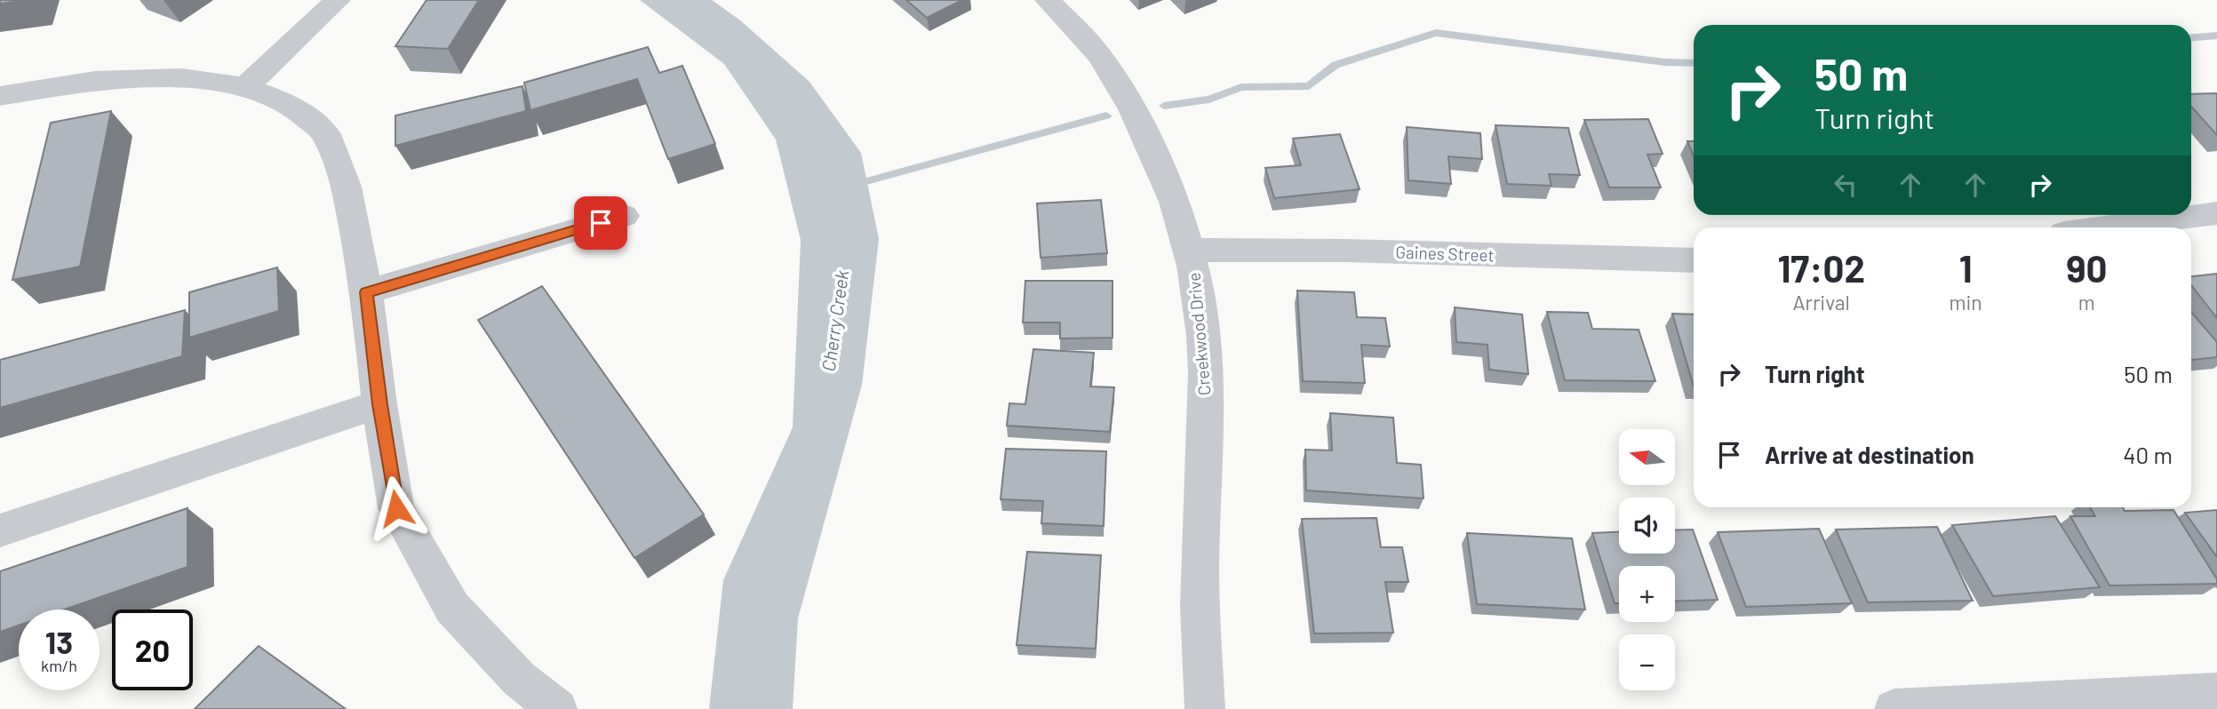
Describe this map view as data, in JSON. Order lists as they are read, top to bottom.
{
  "streets": {
    "street": ["Gaines Street", "Creekwood Drive"]
  },
  "crossings": [
    ["Gaines Street", "Creekwood Drive"]
  ],
  "water": ["Cherry Creek"],
  "north": "left",
  "page": {
    "turn": ["50 m", "Turn right"],
    "eta": [
      "17:02",
      "Arrival",
      "1",
      "min",
      "90",
      "m"
    ],
    "list": [
      {
        "name": "Turn right",
        "value": "50 m"
      },
      {
        "name": "Arrive at destination",
        "value": "40 m"
      }
    ],
    "map_buttons": ["+", "−"],
    "speed": "13 km/h",
    "limit": "20"
  }
}
